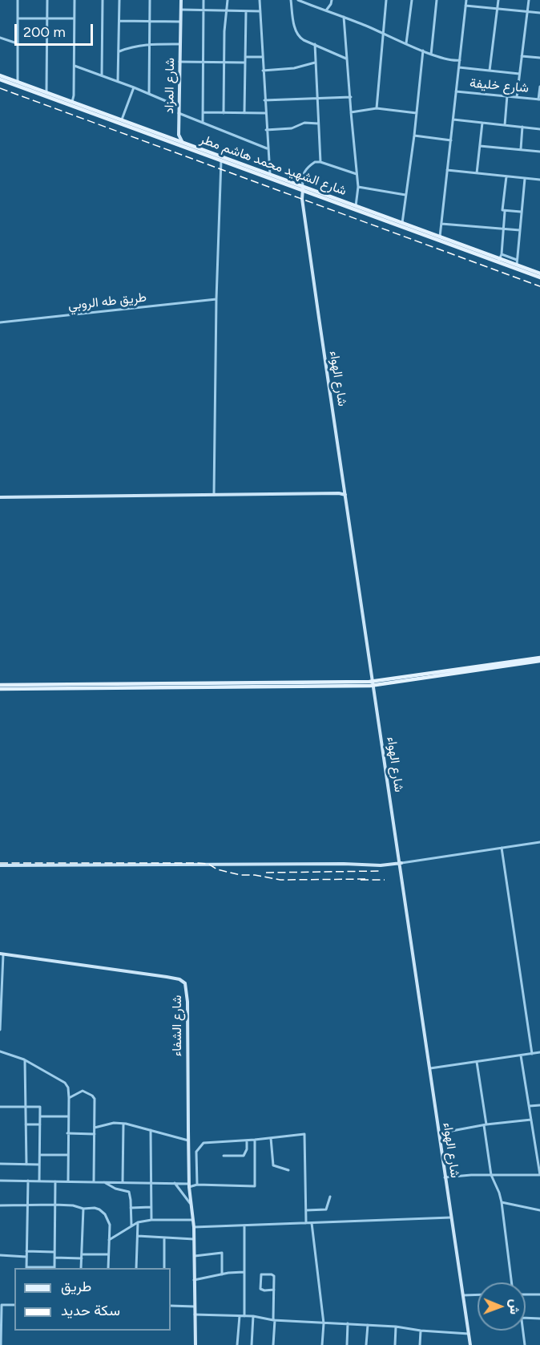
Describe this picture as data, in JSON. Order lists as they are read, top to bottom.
{
  "streets": {
    "main road": ["شارع الشهيد محمد هاشم مطر"],
    "street": [
      "شارع المزاد",
      "شارع خليفة",
      "طريق طه الروبي",
      "شارع الهواء",
      "شارع الشفاء"
    ]
  },
  "crossings": [
    ["شارع المزاد", "شارع الشهيد محمد هاشم مطر"],
    ["شارع الشهيد محمد هاشم مطر", "شارع الهواء"]
  ],
  "legend": ["طريق", "سكة حديد"],
  "scale_bar": "200 m",
  "north": "right"
}
